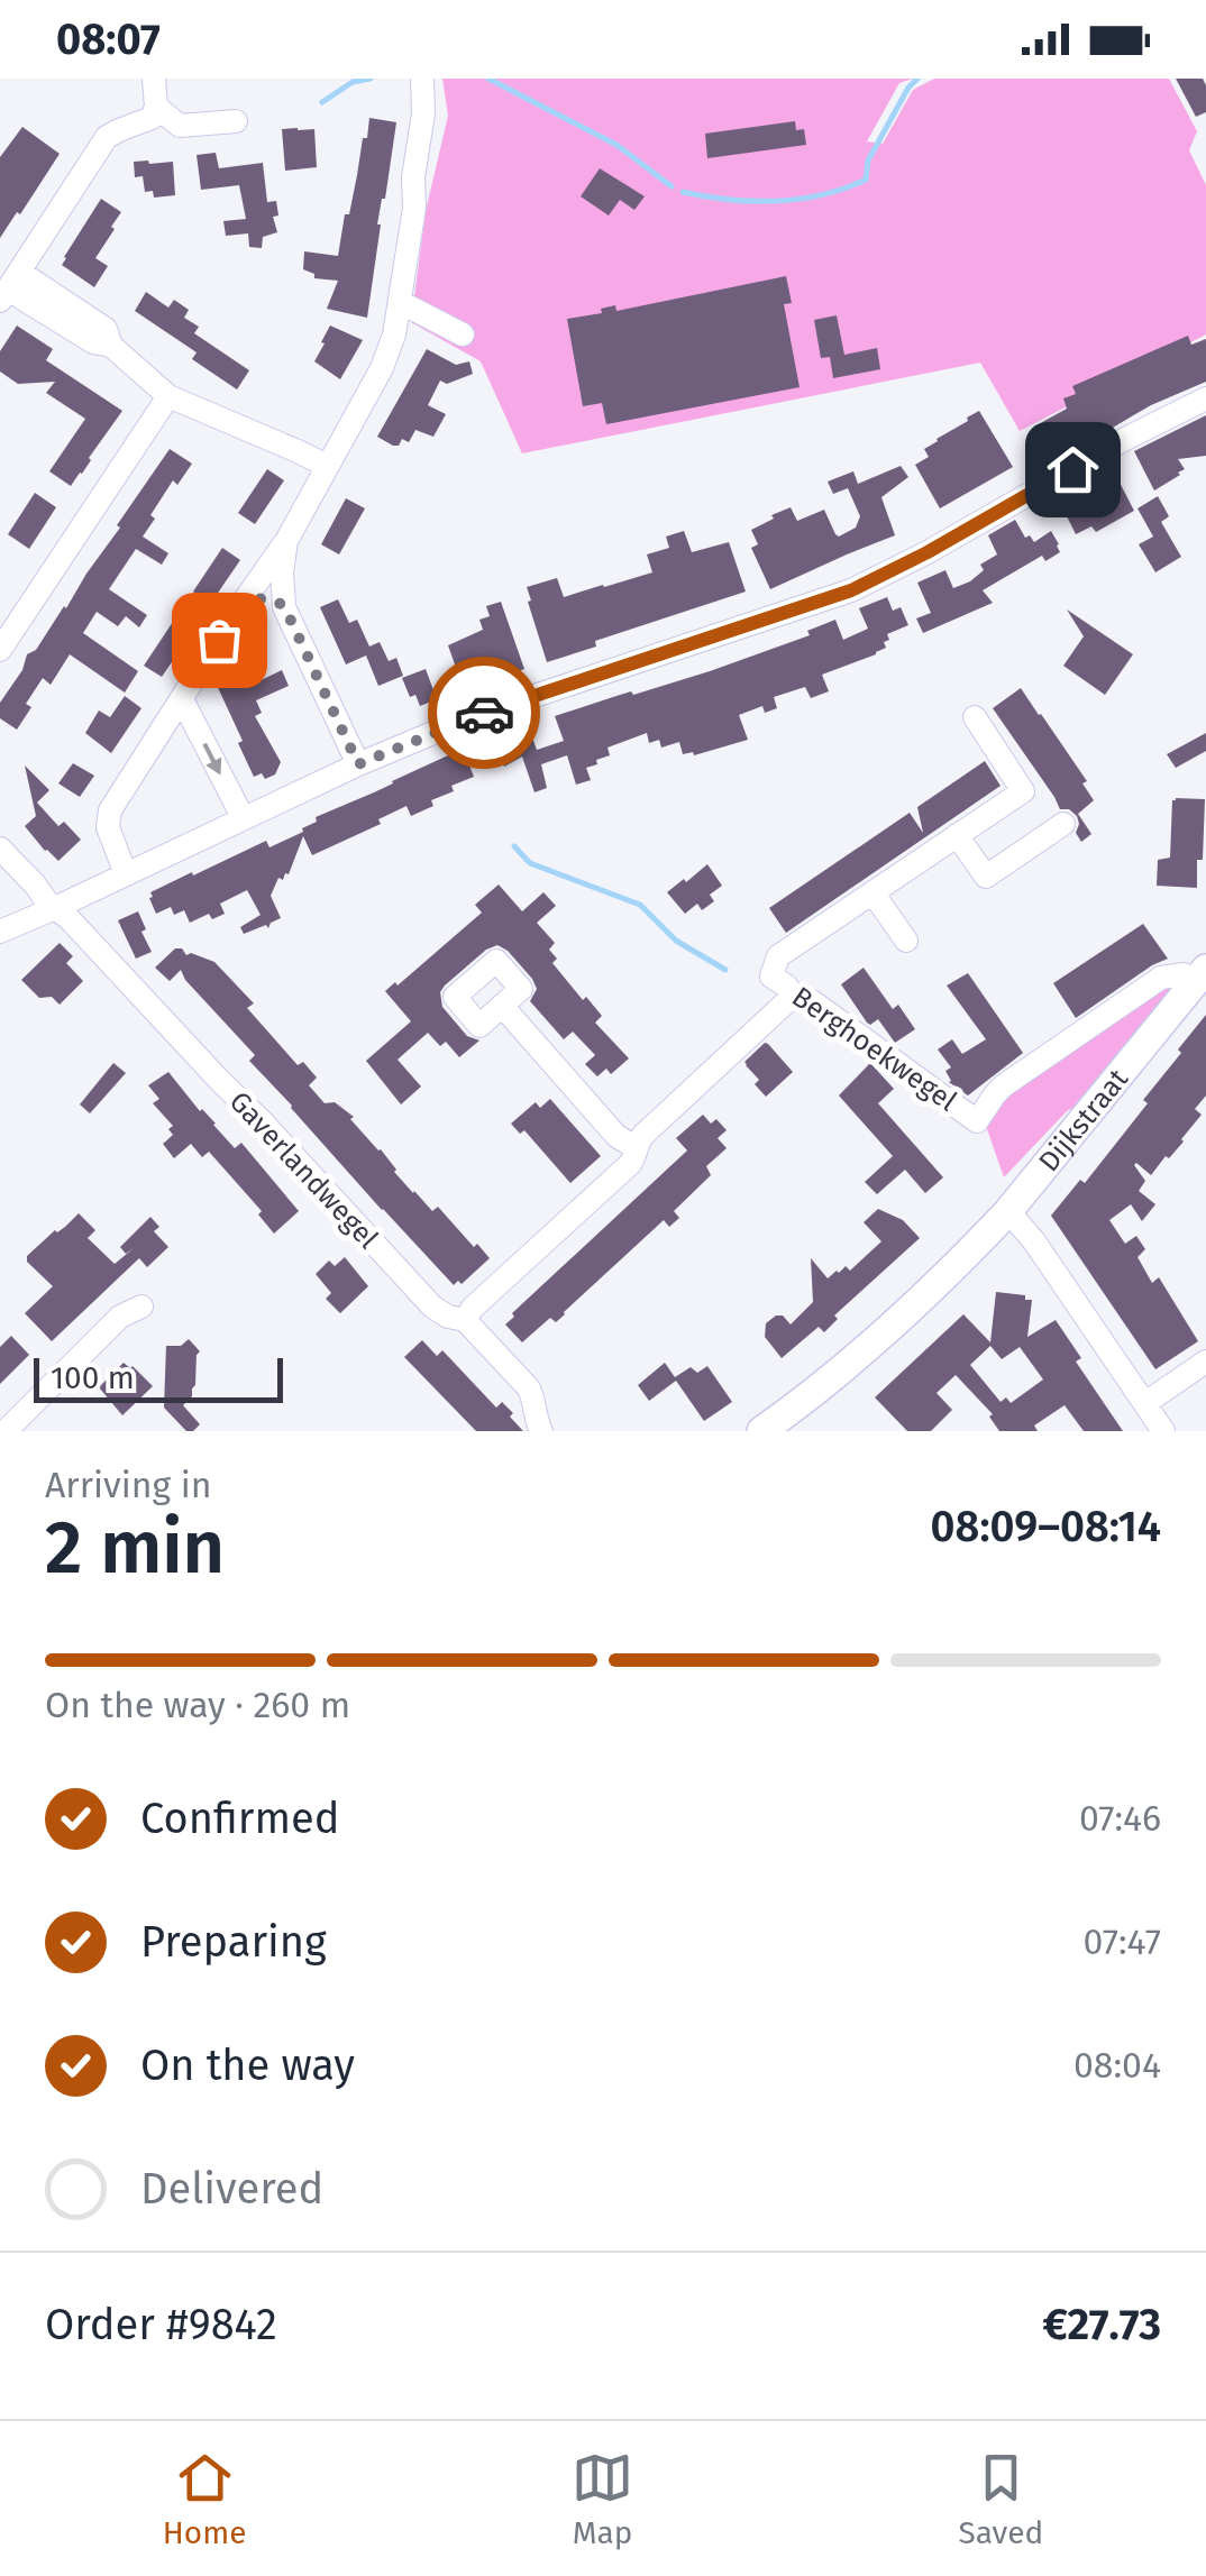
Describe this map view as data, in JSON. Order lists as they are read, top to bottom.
{
  "streets": {
    "main road": ["Dijkstraat"],
    "street": ["Berghoekwegel", "Gaverlandwegel"]
  },
  "crossings": [
    ["Berghoekwegel", "Dijkstraat"]
  ],
  "scale_bar": "100 m",
  "page": {
    "status": "08:07",
    "scale": "100 m",
    "heading": ["2 min", "Arriving in", "08:09–08:14"],
    "panel": ["Order #9842", "€27.73"],
    "bar": "On the way · 260 m",
    "list": [
      ["Confirmed", "07:46"],
      ["Preparing", "07:47"],
      ["On the way", "08:04"],
      "Delivered"
    ],
    "tabs": ["Home", "Map", "Saved"]
  }
}
